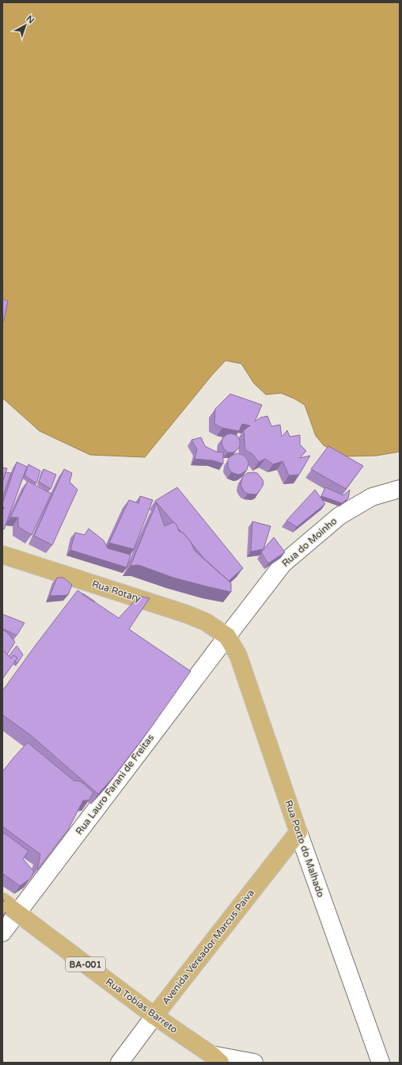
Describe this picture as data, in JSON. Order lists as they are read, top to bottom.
{
  "streets": {
    "main road": [
      "Rua Rotary",
      "Rua Porto do Malhado",
      "Avenida Vereador Marcus Paiva",
      "BA-001",
      "Rua Tobias Barreto"
    ],
    "street": ["Rua do Moinho", "Rua Lauro Farani de Freitas"]
  },
  "crossings": [
    ["Rua do Moinho", "Rua Rotary"],
    ["Rua do Moinho", "Rua Lauro Farani de Freitas"],
    ["Rua do Moinho", "Rua Porto do Malhado"],
    ["Rua Rotary", "Rua Lauro Farani de Freitas"],
    ["Rua Rotary", "Rua Porto do Malhado"],
    ["Rua Lauro Farani de Freitas", "Rua Porto do Malhado"],
    ["Rua Lauro Farani de Freitas", "Rua Tobias Barreto"],
    ["Rua Porto do Malhado", "Avenida Vereador Marcus Paiva"],
    ["Avenida Vereador Marcus Paiva", "Rua Tobias Barreto"]
  ],
  "north": "top right"
}
